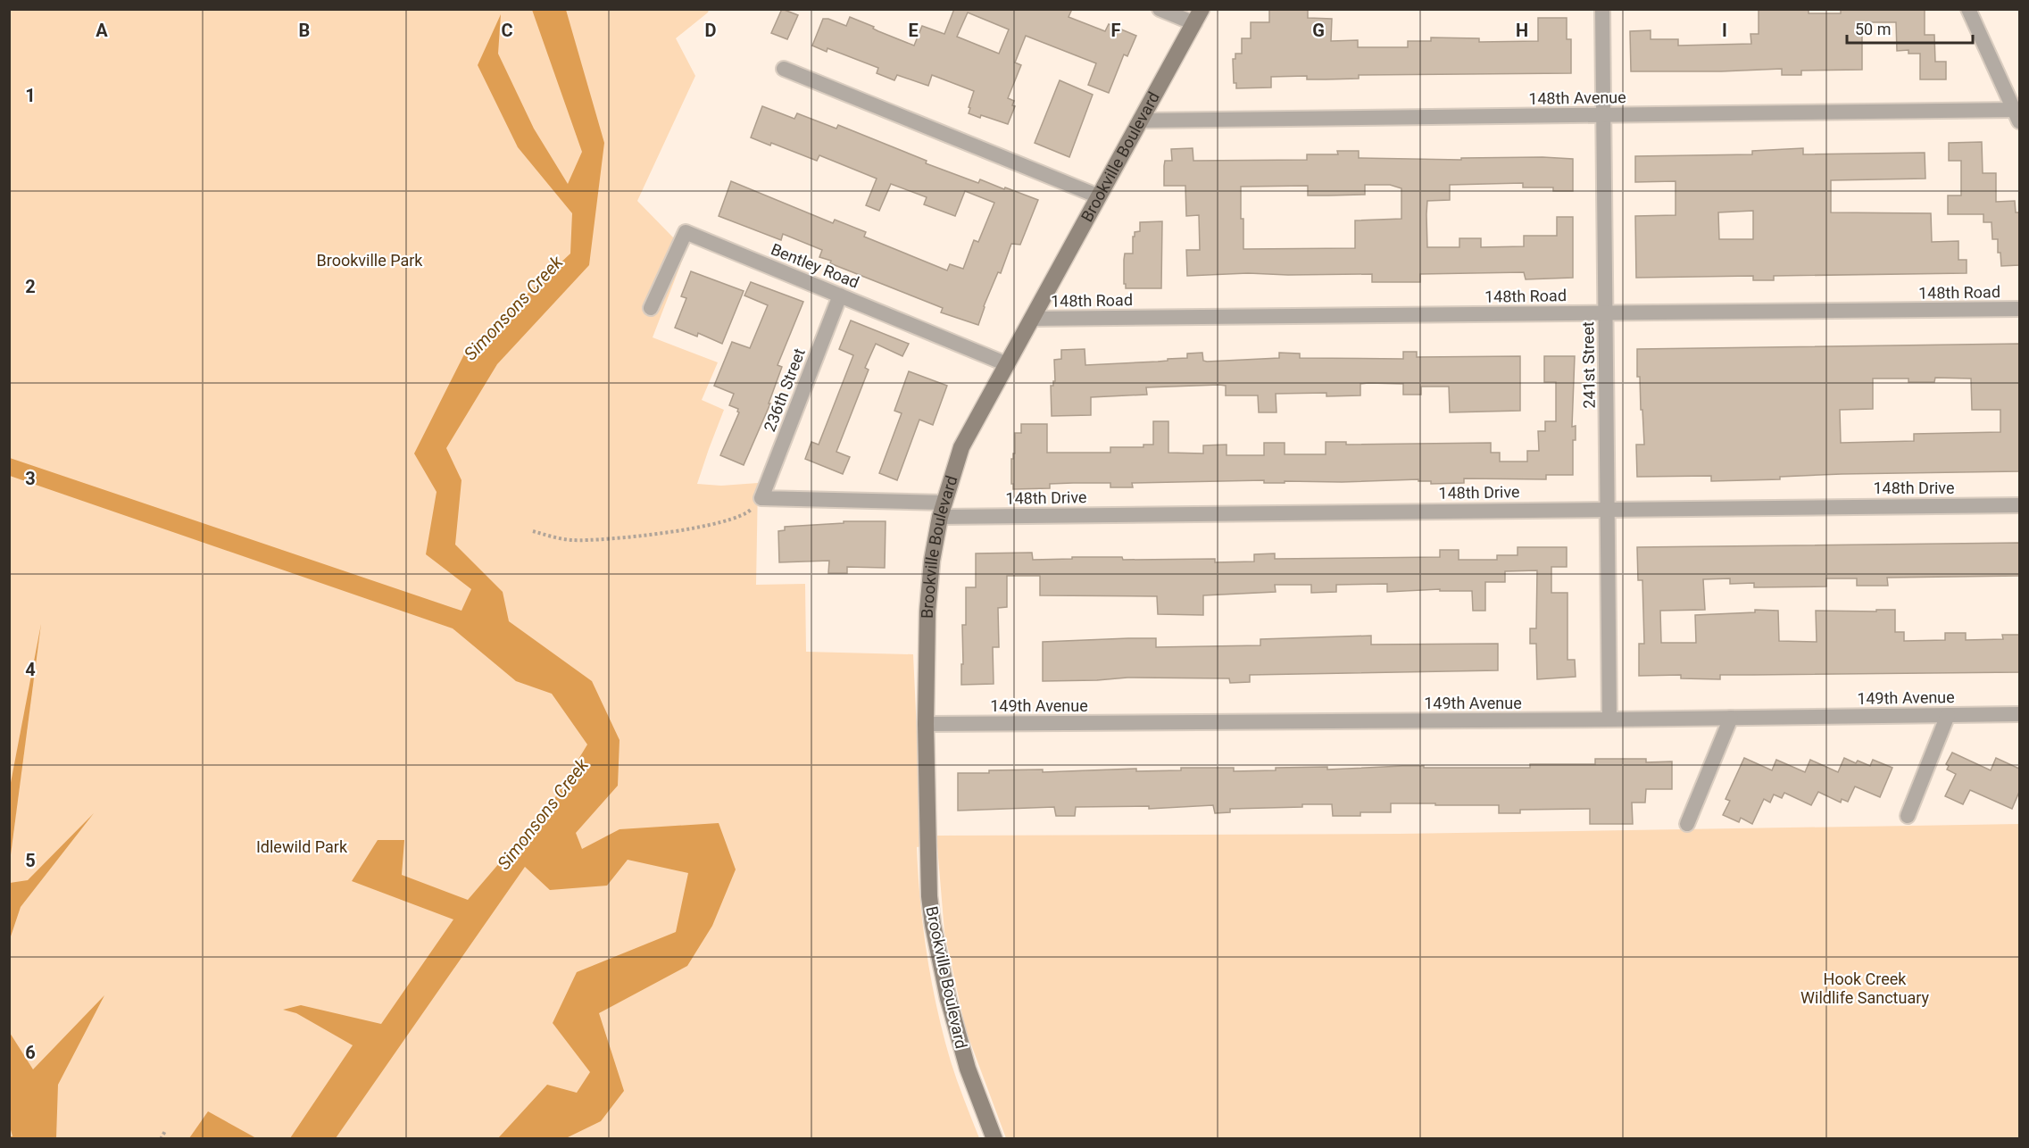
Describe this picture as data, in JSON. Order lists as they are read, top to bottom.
{
  "streets": {
    "street": [
      "148th Avenue",
      "Brookville Boulevard",
      "Bentley Road",
      "148th Road",
      "241st Street",
      "236th Street",
      "148th Drive",
      "149th Avenue"
    ]
  },
  "crossings": [
    ["148th Avenue", "Brookville Boulevard"],
    ["148th Avenue", "241st Street"],
    ["Brookville Boulevard", "Bentley Road"],
    ["Brookville Boulevard", "148th Road"],
    ["Brookville Boulevard", "148th Drive"],
    ["Brookville Boulevard", "149th Avenue"],
    ["Bentley Road", "236th Street"],
    ["148th Road", "241st Street"],
    ["241st Street", "148th Drive"],
    ["241st Street", "149th Avenue"],
    ["236th Street", "148th Drive"]
  ],
  "water": ["Simonsons Creek"],
  "parks": ["Brookville Park", "Idlewild Park", "Hook Creek Wildlife Sanctuary"],
  "scale_bar": "50 m",
  "grid": {
    "columns": [
      "A",
      "B",
      "C",
      "D",
      "E",
      "F",
      "G",
      "H",
      "I"
    ],
    "rows": [
      "1",
      "2",
      "3",
      "4",
      "5",
      "6"
    ]
  }
}
